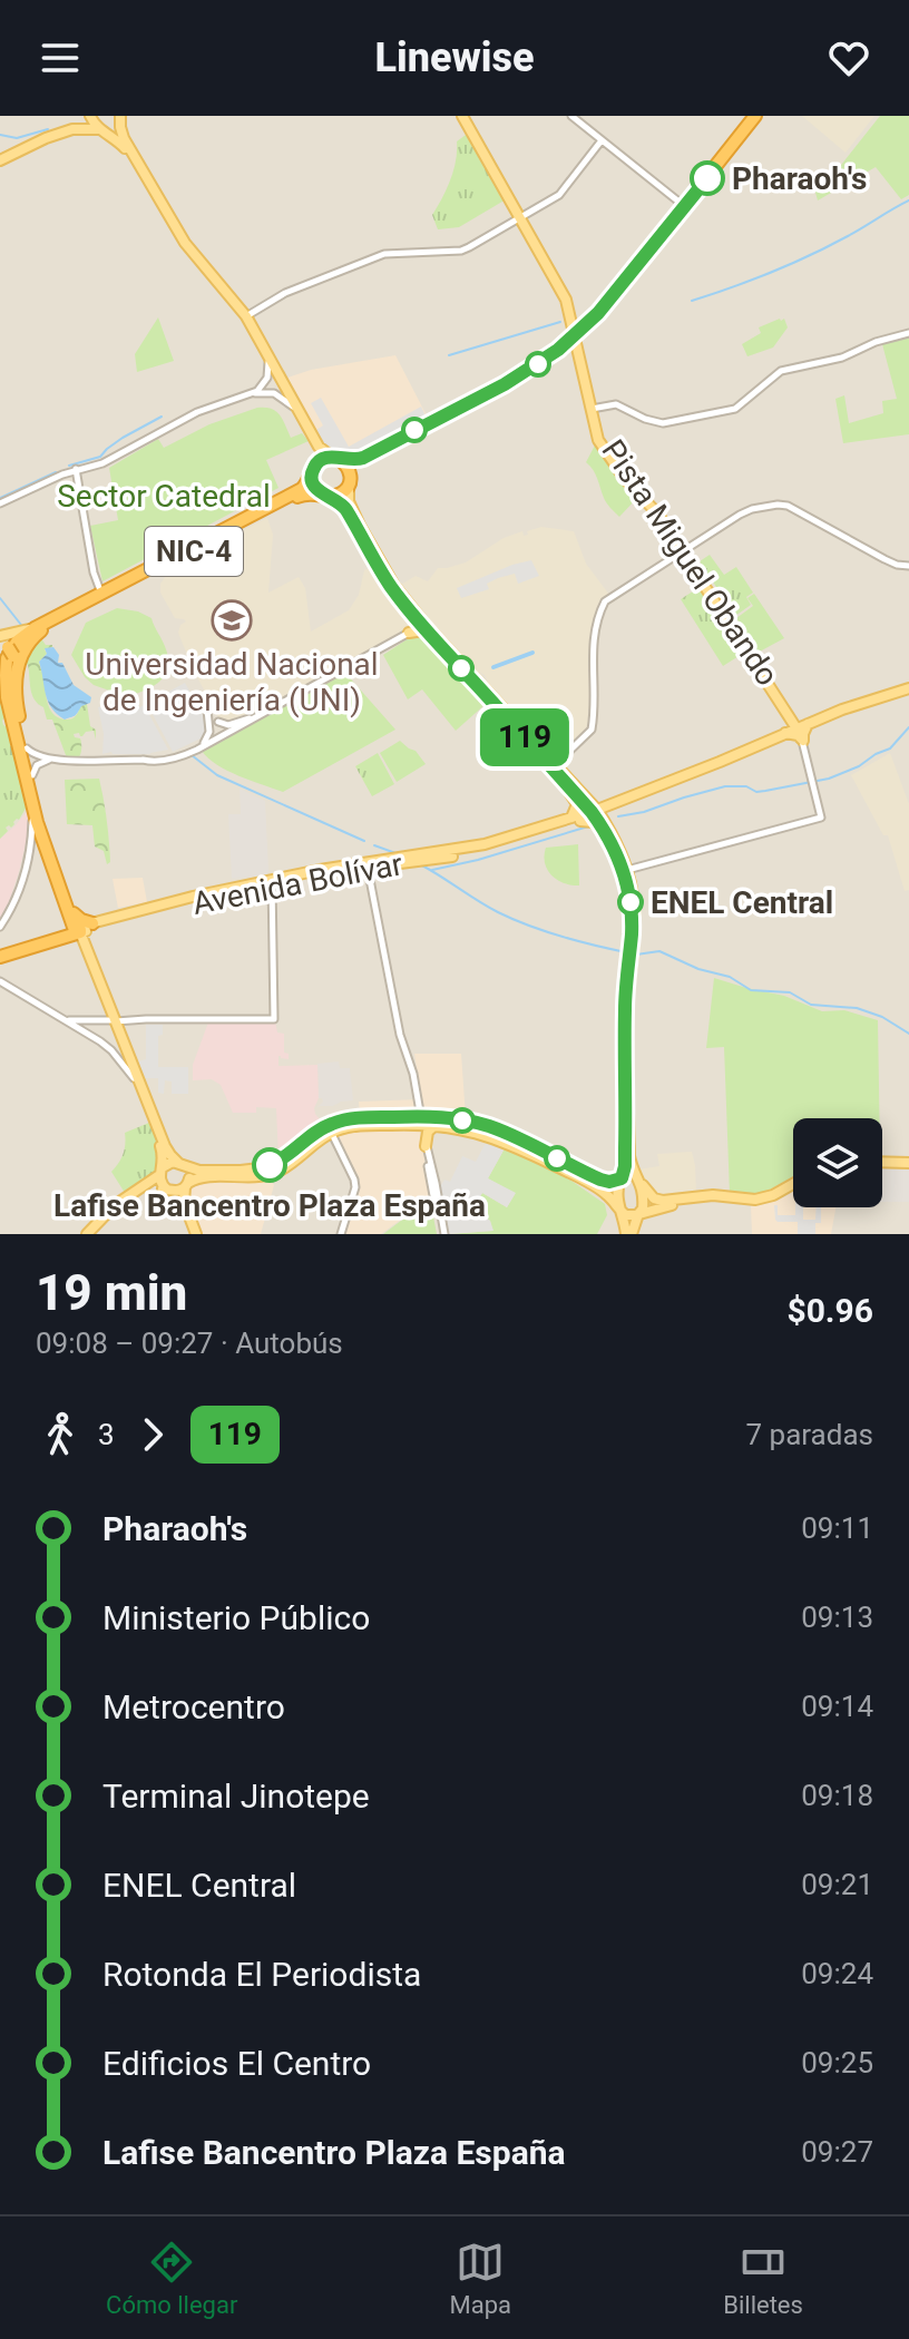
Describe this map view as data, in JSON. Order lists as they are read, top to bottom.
{
  "streets": {
    "highway": ["NIC-4", "Avenida Bolívar"],
    "main road": ["Pista Miguel Obando"]
  },
  "crossings": [
    ["NIC-4", "Pista Miguel Obando"],
    ["NIC-4", "Avenida Bolívar"]
  ],
  "parks": ["Sector Catedral"],
  "places": {
    "other": ["Pharaoh's", "ENEL Central", "Lafise Bancentro Plaza España"],
    "school or university": ["Universidad Nacional de Ingeniería (UNI)"]
  },
  "lines": ["bus line 119"],
  "page": {
    "header": "Linewise",
    "on_map": "119",
    "heading": ["19 min", "09:08 – 09:27 · Autobús", "$0.96"],
    "legs": ["3", "119", "7 paradas"],
    "list": [
      {
        "name": "Pharaoh's",
        "value": "09:11"
      },
      {
        "name": "Ministerio Público",
        "value": "09:13"
      },
      {
        "name": "Metrocentro",
        "value": "09:14"
      },
      {
        "name": "Terminal Jinotepe",
        "value": "09:18"
      },
      {
        "name": "ENEL Central",
        "value": "09:21"
      },
      {
        "name": "Rotonda El Periodista",
        "value": "09:24"
      },
      {
        "name": "Edificios El Centro",
        "value": "09:25"
      },
      {
        "name": "Lafise Bancentro Plaza España",
        "value": "09:27"
      }
    ],
    "tabs": ["Cómo llegar", "Mapa", "Billetes"]
  }
}
